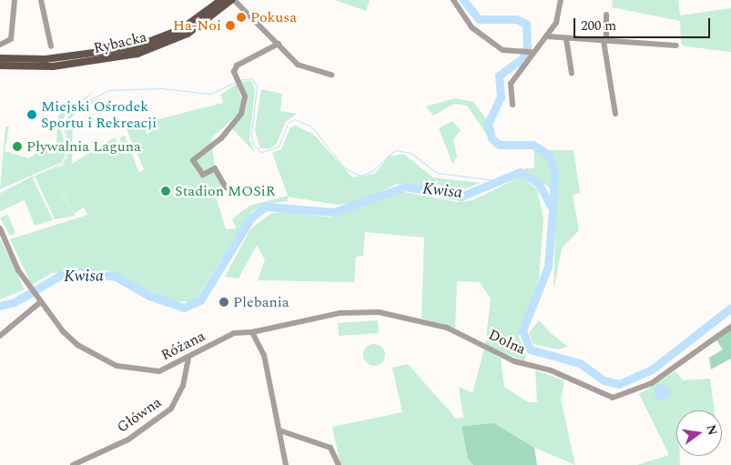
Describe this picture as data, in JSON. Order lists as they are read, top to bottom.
{
  "streets": {
    "main road": ["Rybacka"],
    "street": ["Dolna", "Różana", "Główna"]
  },
  "crossings": [
    ["Dolna", "Różana"],
    ["Różana", "Główna"]
  ],
  "water": ["Kwisa"],
  "places": [
    "Pokusa",
    "Ha-Noi",
    "Miejski Ośrodek Sportu i Rekreacji",
    "Pływalnia Laguna",
    "Stadion MOSiR",
    "Plebania"
  ],
  "scale_bar": "200 m",
  "north": "right"
}
